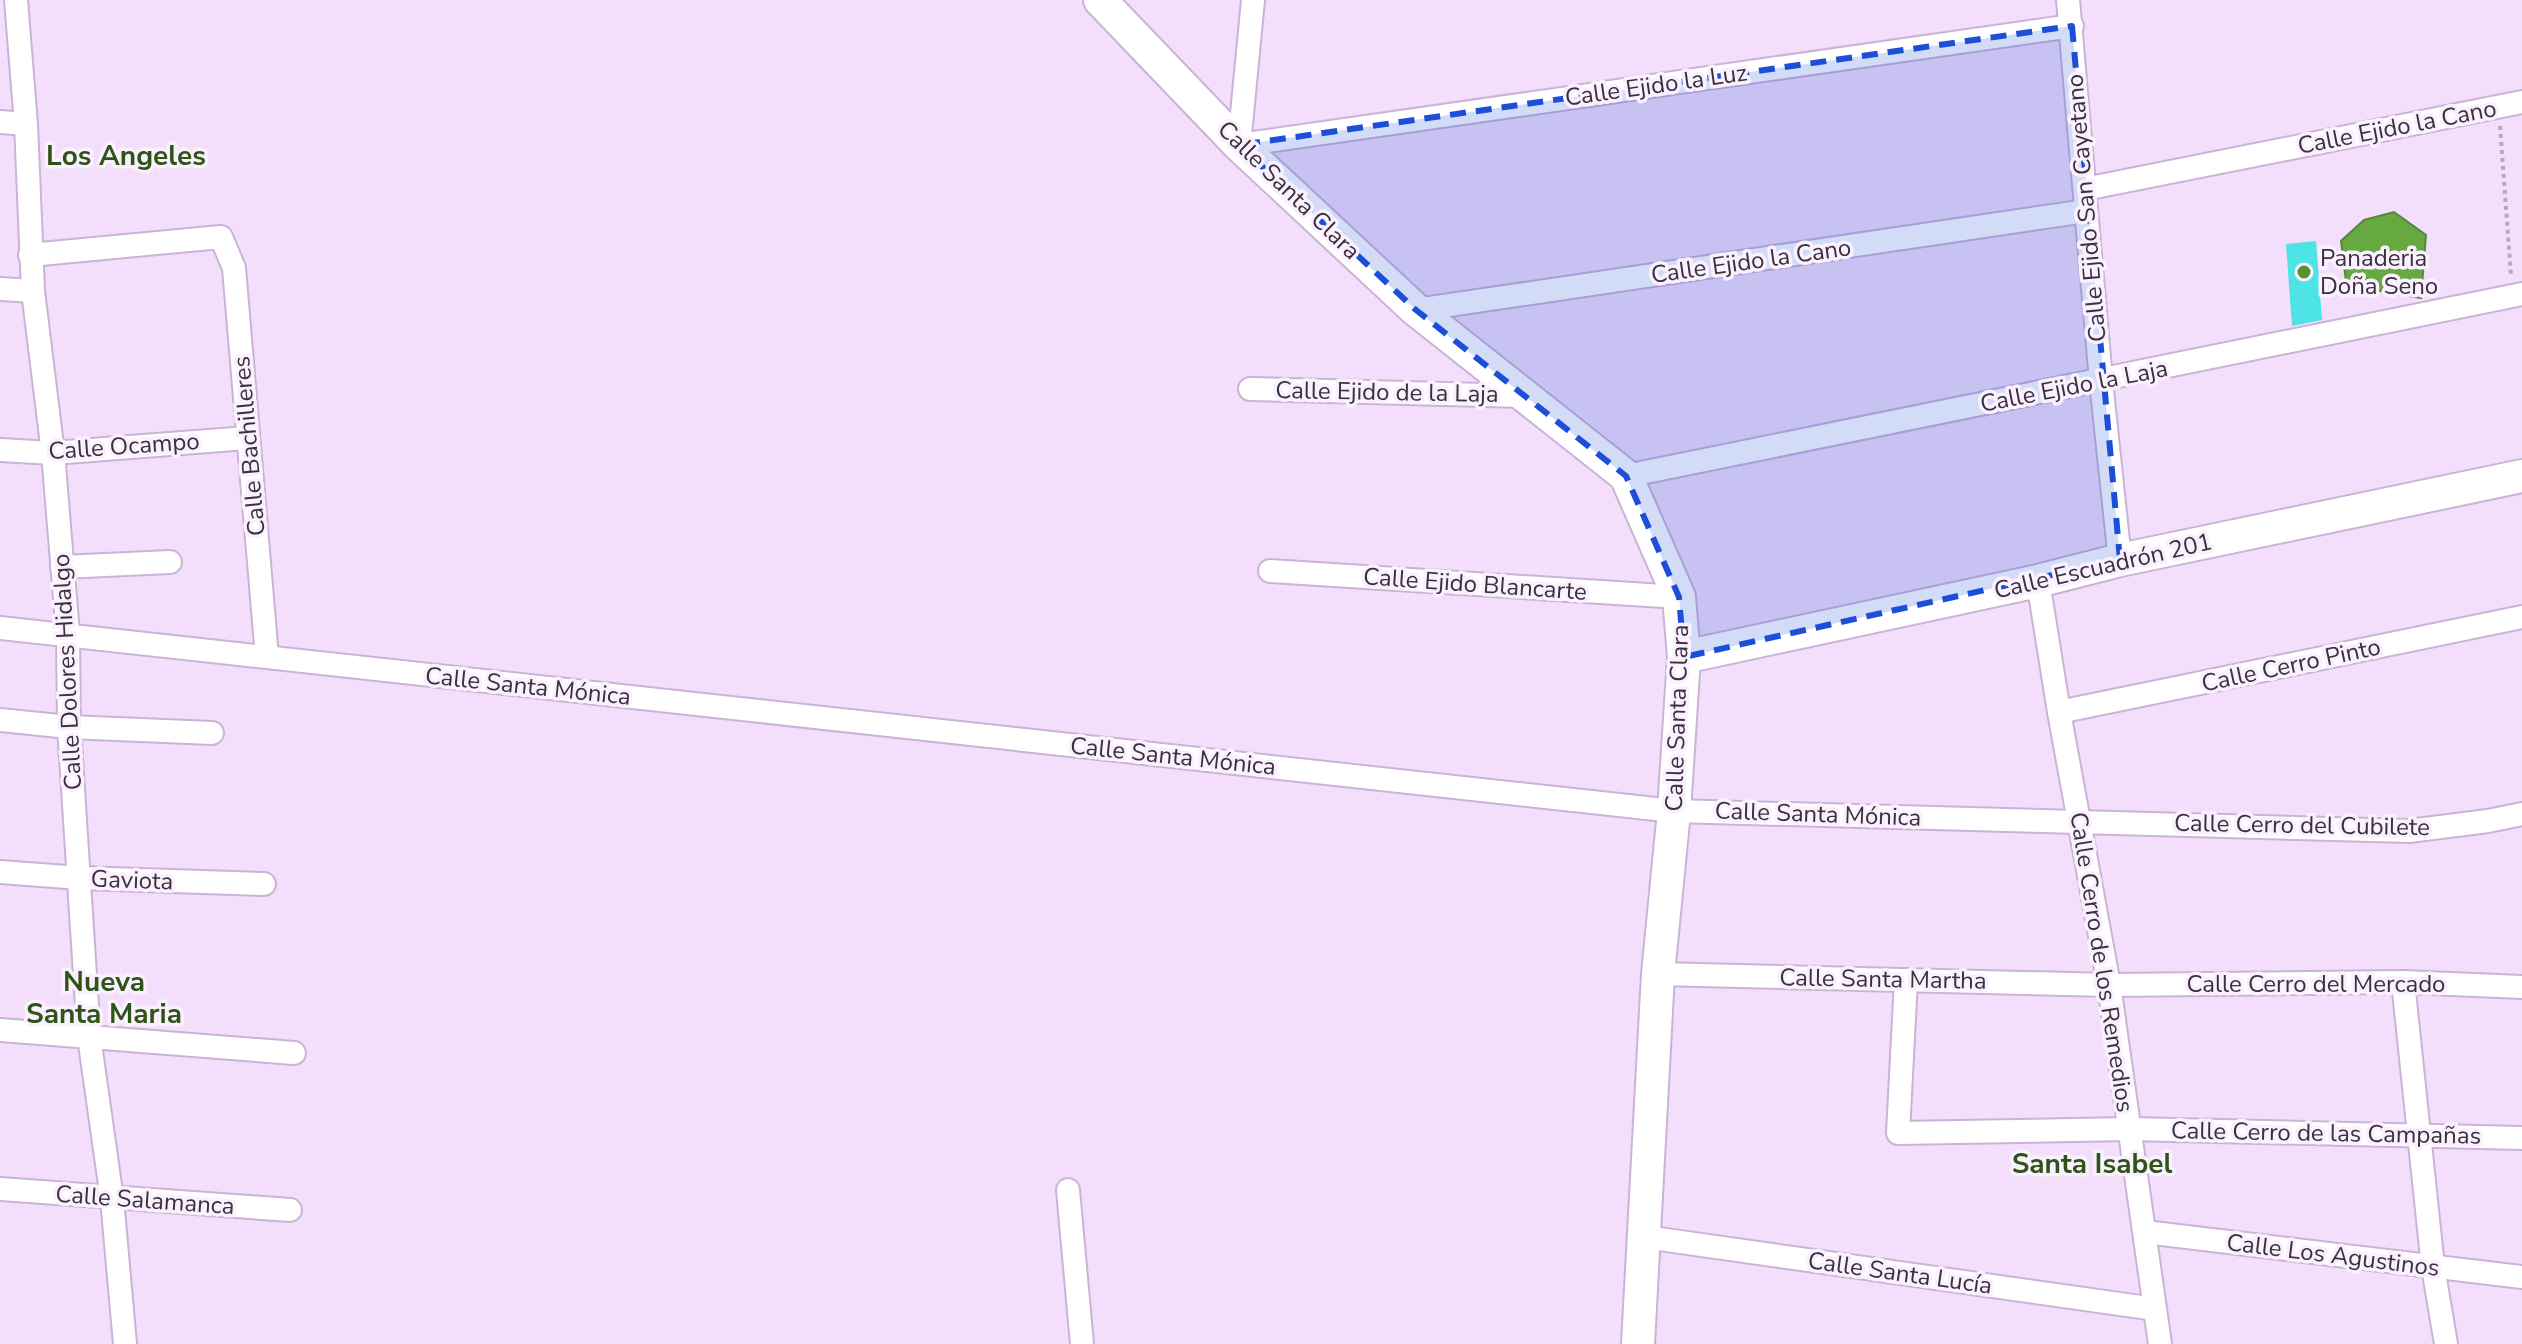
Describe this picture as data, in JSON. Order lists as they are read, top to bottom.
{
  "streets": {
    "street": [
      "Calle Ejido la Luz",
      "Calle Ejido la Cano",
      "Calle Santa Clara",
      "Calle Ejido San Cayetano",
      "Calle Ejido la Laja",
      "Calle Ejido de la Laja",
      "Calle Ocampo",
      "Calle Bachilleres",
      "Calle Escuadrón 201",
      "Calle Ejido Blancarte",
      "Calle Cerro Pinto",
      "Calle Dolores Hidalgo",
      "Calle Santa Mónica",
      "Calle Cerro del Cubilete",
      "Gaviota",
      "Calle Cerro de los Remedios",
      "Calle Santa Martha",
      "Calle Cerro del Mercado",
      "Calle Cerro de las Campañas",
      "Calle Salamanca",
      "Calle Los Agustinos",
      "Calle Santa Lucía"
    ]
  },
  "crossings": [
    ["Calle Ejido la Luz", "Calle Santa Clara"],
    ["Calle Ejido la Luz", "Calle Ejido San Cayetano"],
    ["Calle Ejido la Cano", "Calle Santa Clara"],
    ["Calle Ejido la Cano", "Calle Ejido San Cayetano"],
    ["Calle Santa Clara", "Calle Ejido la Laja"],
    ["Calle Santa Clara", "Calle Ejido de la Laja"],
    ["Calle Santa Clara", "Calle Escuadrón 201"],
    ["Calle Santa Clara", "Calle Ejido Blancarte"],
    ["Calle Santa Clara", "Calle Santa Mónica"],
    ["Calle Santa Clara", "Calle Santa Martha"],
    ["Calle Santa Clara", "Calle Santa Lucía"],
    ["Calle Ejido San Cayetano", "Calle Ejido la Laja"],
    ["Calle Ejido San Cayetano", "Calle Escuadrón 201"],
    ["Calle Ocampo", "Calle Bachilleres"],
    ["Calle Ocampo", "Calle Dolores Hidalgo"],
    ["Calle Bachilleres", "Calle Dolores Hidalgo"],
    ["Calle Bachilleres", "Calle Santa Mónica"],
    ["Calle Escuadrón 201", "Calle Cerro de los Remedios"],
    ["Calle Cerro Pinto", "Calle Cerro de los Remedios"],
    ["Calle Dolores Hidalgo", "Calle Santa Mónica"],
    ["Calle Dolores Hidalgo", "Gaviota"],
    ["Calle Dolores Hidalgo", "Calle Salamanca"],
    ["Calle Santa Mónica", "Calle Cerro del Cubilete"],
    ["Calle Santa Mónica", "Calle Cerro de los Remedios"],
    ["Calle Cerro del Cubilete", "Calle Cerro de los Remedios"],
    ["Calle Cerro de los Remedios", "Calle Santa Martha"],
    ["Calle Cerro de los Remedios", "Calle Cerro del Mercado"],
    ["Calle Cerro de los Remedios", "Calle Cerro de las Campañas"],
    ["Calle Cerro de los Remedios", "Calle Los Agustinos"],
    ["Calle Cerro de los Remedios", "Calle Santa Lucía"],
    ["Calle Santa Martha", "Calle Cerro del Mercado"],
    ["Calle Santa Martha", "Calle Cerro de las Campañas"]
  ],
  "districts": ["Los Angeles", "Nueva Santa Maria", "Santa Isabel"],
  "places": ["Panaderia Doña Seno"]
}
